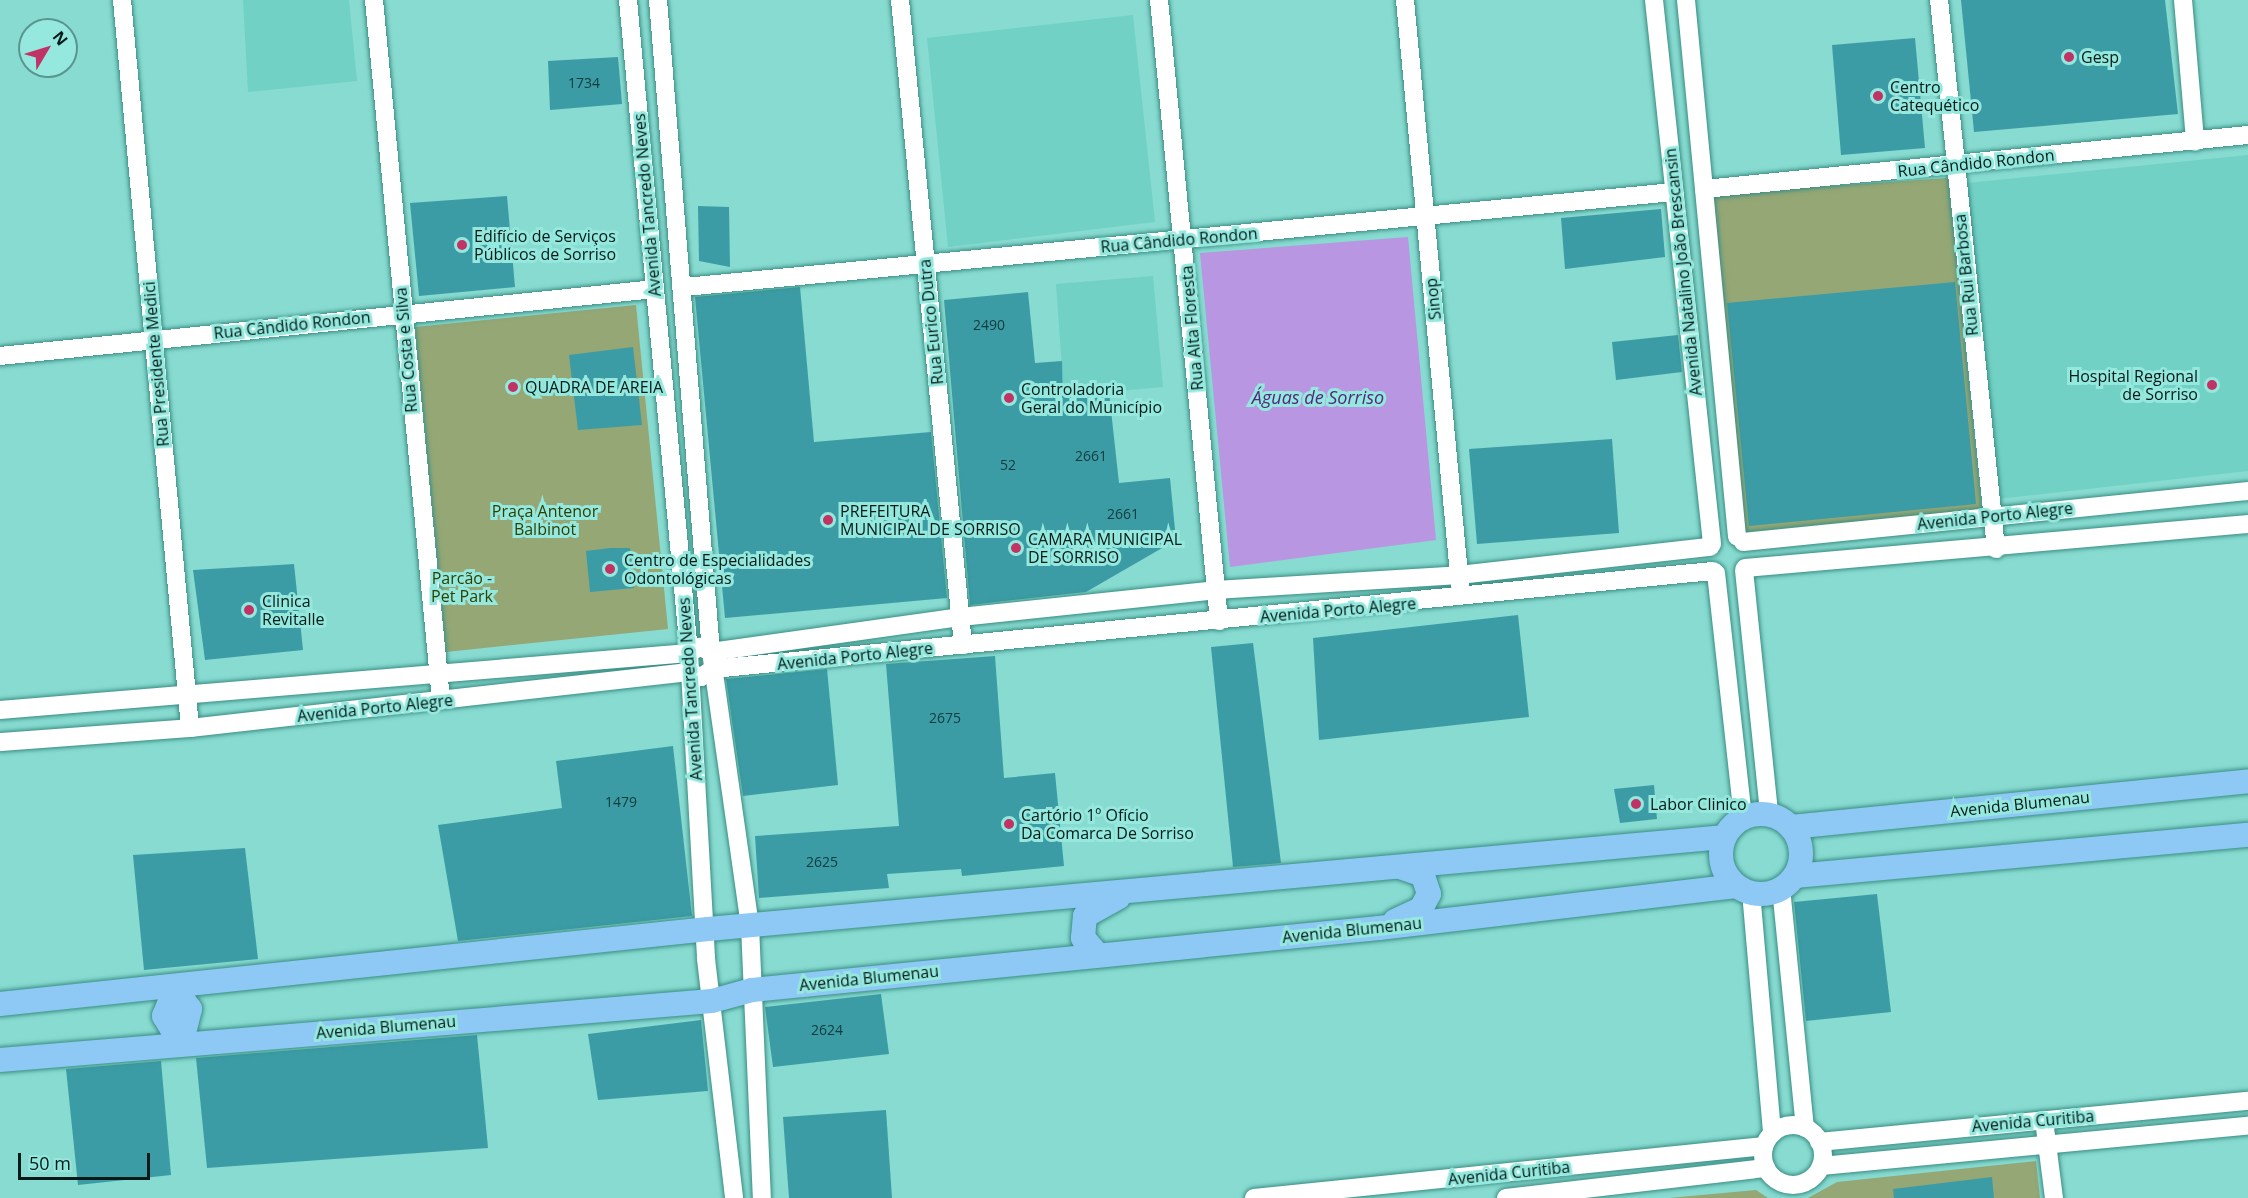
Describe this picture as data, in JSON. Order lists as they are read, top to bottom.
{
  "streets": {
    "main road": ["Avenida Blumenau"],
    "street": [
      "Rua Cândido Rondon",
      "Avenida Tancredo Neves",
      "Avenida Natalino João Brescansin",
      "Rua Rui Barbosa",
      "Sinop",
      "Rua Eurico Dutra",
      "Rua Alta Floresta",
      "Rua Costa e Silva",
      "Rua Presidente Medici",
      "Avenida Porto Alegre",
      "Avenida Curitiba"
    ]
  },
  "crossings": [
    ["Rua Cândido Rondon", "Avenida Tancredo Neves"],
    ["Rua Cândido Rondon", "Avenida Natalino João Brescansin"],
    ["Rua Cândido Rondon", "Rua Rui Barbosa"],
    ["Rua Cândido Rondon", "Sinop"],
    ["Rua Cândido Rondon", "Rua Eurico Dutra"],
    ["Rua Cândido Rondon", "Rua Alta Floresta"],
    ["Rua Cândido Rondon", "Rua Costa e Silva"],
    ["Rua Cândido Rondon", "Rua Presidente Medici"],
    ["Avenida Tancredo Neves", "Avenida Porto Alegre"],
    ["Avenida Tancredo Neves", "Avenida Blumenau"],
    ["Avenida Natalino João Brescansin", "Avenida Porto Alegre"],
    ["Rua Rui Barbosa", "Avenida Porto Alegre"],
    ["Sinop", "Avenida Porto Alegre"],
    ["Rua Eurico Dutra", "Avenida Porto Alegre"],
    ["Rua Alta Floresta", "Avenida Porto Alegre"],
    ["Rua Costa e Silva", "Avenida Porto Alegre"],
    ["Rua Presidente Medici", "Avenida Porto Alegre"]
  ],
  "water": ["Águas de Sorriso"],
  "parks": ["Praça Antenor Balbinot", "Parcão - Pet Park"],
  "places": [
    "Gesp",
    "Centro Catequético",
    "Edifício de Serviços Públicos de Sorriso",
    "Hospital Regional de Sorriso",
    "QUADRA DE AREIA",
    "Controladoria Geral do Município",
    "PREFEITURA MUNICIPAL DE SORRISO",
    "CAMARA MUNICIPAL DE SORRISO",
    "Centro de Especialidades Odontológicas",
    "Clinica Revitalle",
    "Labor Clinico",
    "Cartório 1º Ofício Da Comarca De Sorriso"
  ],
  "house_numbers": [
    "1734",
    "2490",
    "2661",
    "52",
    "2661",
    "2675",
    "1479",
    "2625",
    "2624"
  ],
  "scale_bar": "50 m",
  "north": "top right"
}
